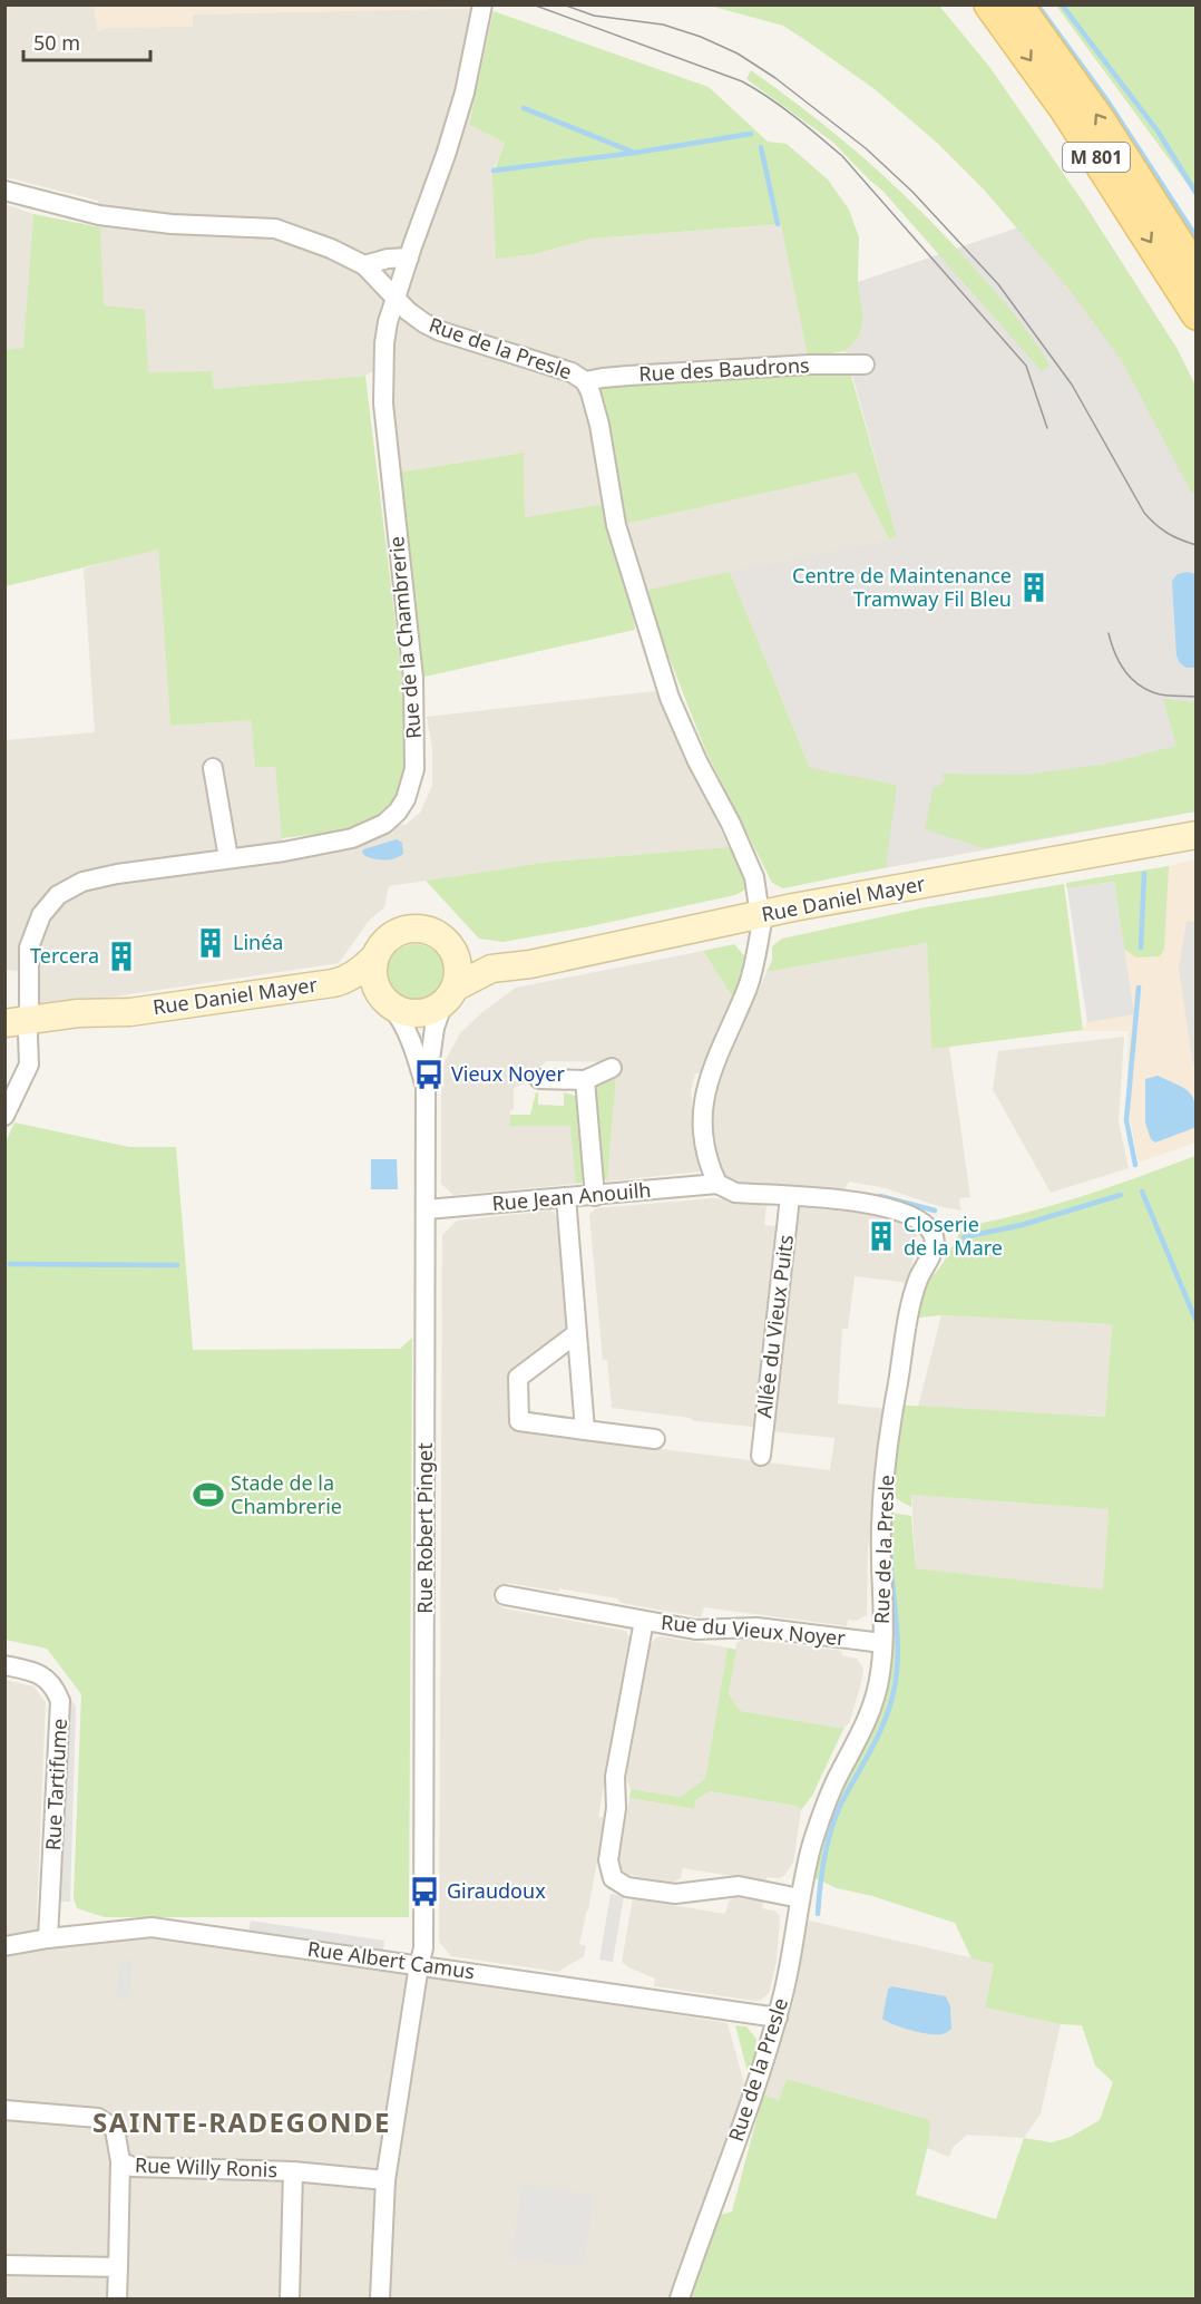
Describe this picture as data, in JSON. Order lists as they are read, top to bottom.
{
  "streets": {
    "main road": ["M 801", "Rue Daniel Mayer"],
    "street": [
      "Rue de la Presle",
      "Rue des Baudrons",
      "Rue de la Chambrerie",
      "Rue Jean Anouilh",
      "Allée du Vieux Puits",
      "Rue Robert Pinget",
      "Rue du Vieux Noyer",
      "Rue Tartifume",
      "Rue Albert Camus",
      "Rue Willy Ronis"
    ]
  },
  "crossings": [
    ["Rue de la Presle", "Rue des Baudrons"],
    ["Rue de la Presle", "Rue de la Chambrerie"],
    ["Rue de la Presle", "Rue Daniel Mayer"],
    ["Rue de la Presle", "Rue Jean Anouilh"],
    ["Rue de la Presle", "Allée du Vieux Puits"],
    ["Rue de la Presle", "Rue du Vieux Noyer"],
    ["Rue de la Presle", "Rue Albert Camus"],
    ["Rue de la Chambrerie", "Rue Daniel Mayer"],
    ["Rue Daniel Mayer", "Rue Robert Pinget"],
    ["Rue Jean Anouilh", "Rue Robert Pinget"],
    ["Rue Robert Pinget", "Rue Albert Camus"],
    ["Rue Robert Pinget", "Rue Willy Ronis"],
    ["Rue Tartifume", "Rue Albert Camus"]
  ],
  "districts": ["SAINTE-RADEGONDE"],
  "places": {
    "building": [
      "Centre de Maintenance Tramway Fil Bleu",
      "Linéa",
      "Tercera",
      "Closerie de la Mare"
    ],
    "bus stop": ["Vieux Noyer", "Giraudoux"],
    "sports": ["Stade de la Chambrerie"]
  },
  "scale_bar": "50 m"
}
